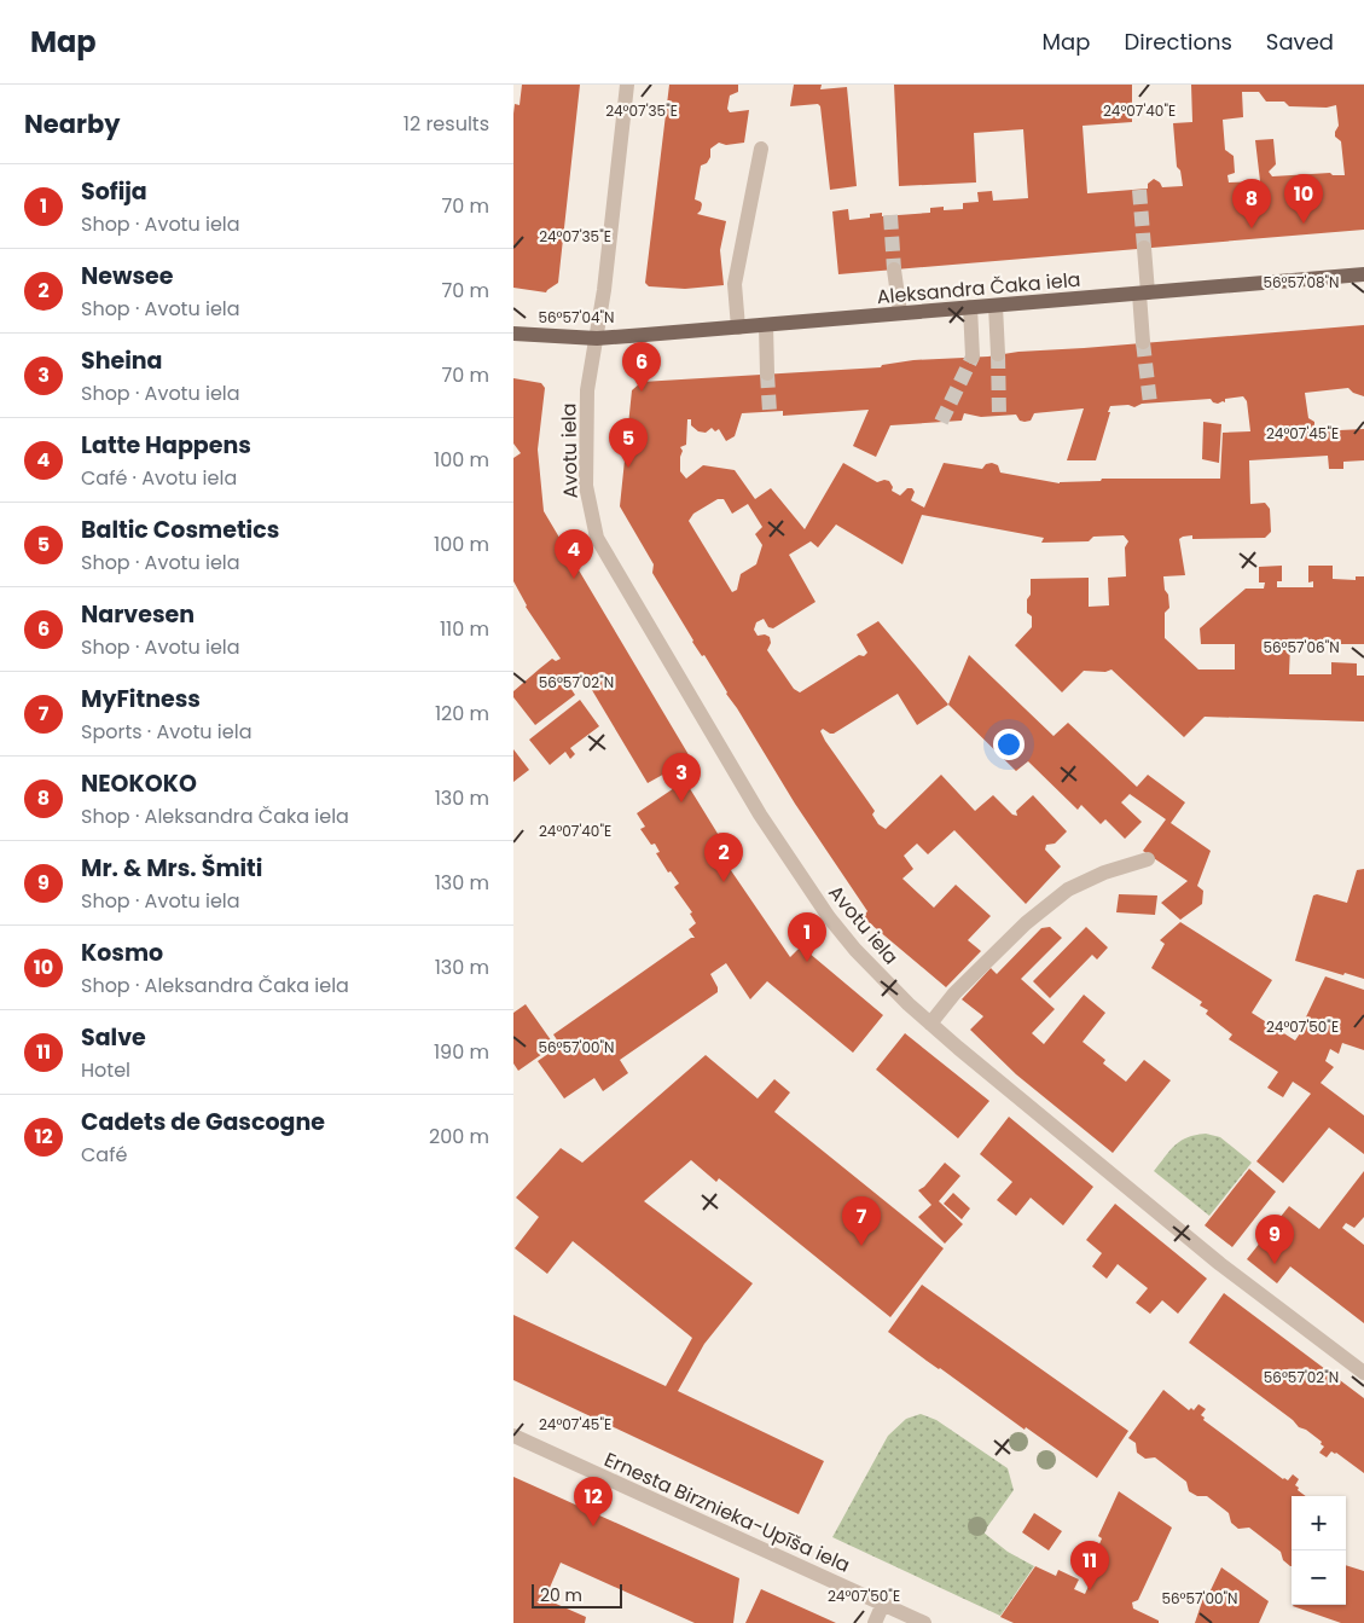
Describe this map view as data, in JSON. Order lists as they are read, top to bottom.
{
  "streets": {
    "main road": ["Aleksandra Čaka iela"],
    "street": ["Avotu iela", "Ernesta Birznieka-Upīša iela"]
  },
  "crossings": [
    ["Aleksandra Čaka iela", "Avotu iela"]
  ],
  "scale_bar": "20 m",
  "page": {
    "header": "Map",
    "nav": ["Map", "Directions", "Saved"],
    "heading": ["Nearby", "12 results"],
    "list": [
      {
        "mark": "1",
        "name": "Sofija",
        "note": "Shop · Avotu iela",
        "value": "70 m"
      },
      {
        "mark": "2",
        "name": "Newsee",
        "note": "Shop · Avotu iela",
        "value": "70 m"
      },
      {
        "mark": "3",
        "name": "Sheina",
        "note": "Shop · Avotu iela",
        "value": "70 m"
      },
      {
        "mark": "4",
        "name": "Latte Happens",
        "note": "Café · Avotu iela",
        "value": "100 m"
      },
      {
        "mark": "5",
        "name": "Baltic Cosmetics",
        "note": "Shop · Avotu iela",
        "value": "100 m"
      },
      {
        "mark": "6",
        "name": "Narvesen",
        "note": "Shop · Avotu iela",
        "value": "110 m"
      },
      {
        "mark": "7",
        "name": "MyFitness",
        "note": "Sports · Avotu iela",
        "value": "120 m"
      },
      {
        "mark": "8",
        "name": "NEOKOKO",
        "note": "Shop · Aleksandra Čaka iela",
        "value": "130 m"
      },
      {
        "mark": "9",
        "name": "Mr. & Mrs. Šmiti",
        "note": "Shop · Avotu iela",
        "value": "130 m"
      },
      {
        "mark": "10",
        "name": "Kosmo",
        "note": "Shop · Aleksandra Čaka iela",
        "value": "130 m"
      },
      {
        "mark": "11",
        "name": "Salve",
        "note": "Hotel",
        "value": "190 m"
      },
      {
        "mark": "12",
        "name": "Cadets de Gascogne",
        "note": "Café",
        "value": "200 m"
      }
    ],
    "pins": [
      "10",
      "8",
      "6",
      "5",
      "4",
      "3",
      "2",
      "1",
      "7",
      "9",
      "12",
      "11"
    ],
    "map_buttons": ["+", "−"],
    "scale": "20 m"
  },
  "coordinates": [
    "24°07'35\"E",
    "24°07'40\"E",
    "56°57'08\"N",
    "56°57'04\"N",
    "24°07'45\"E",
    "56°57'06\"N",
    "56°57'02\"N",
    "24°07'50\"E",
    "56°57'00\"N"
  ]
}
